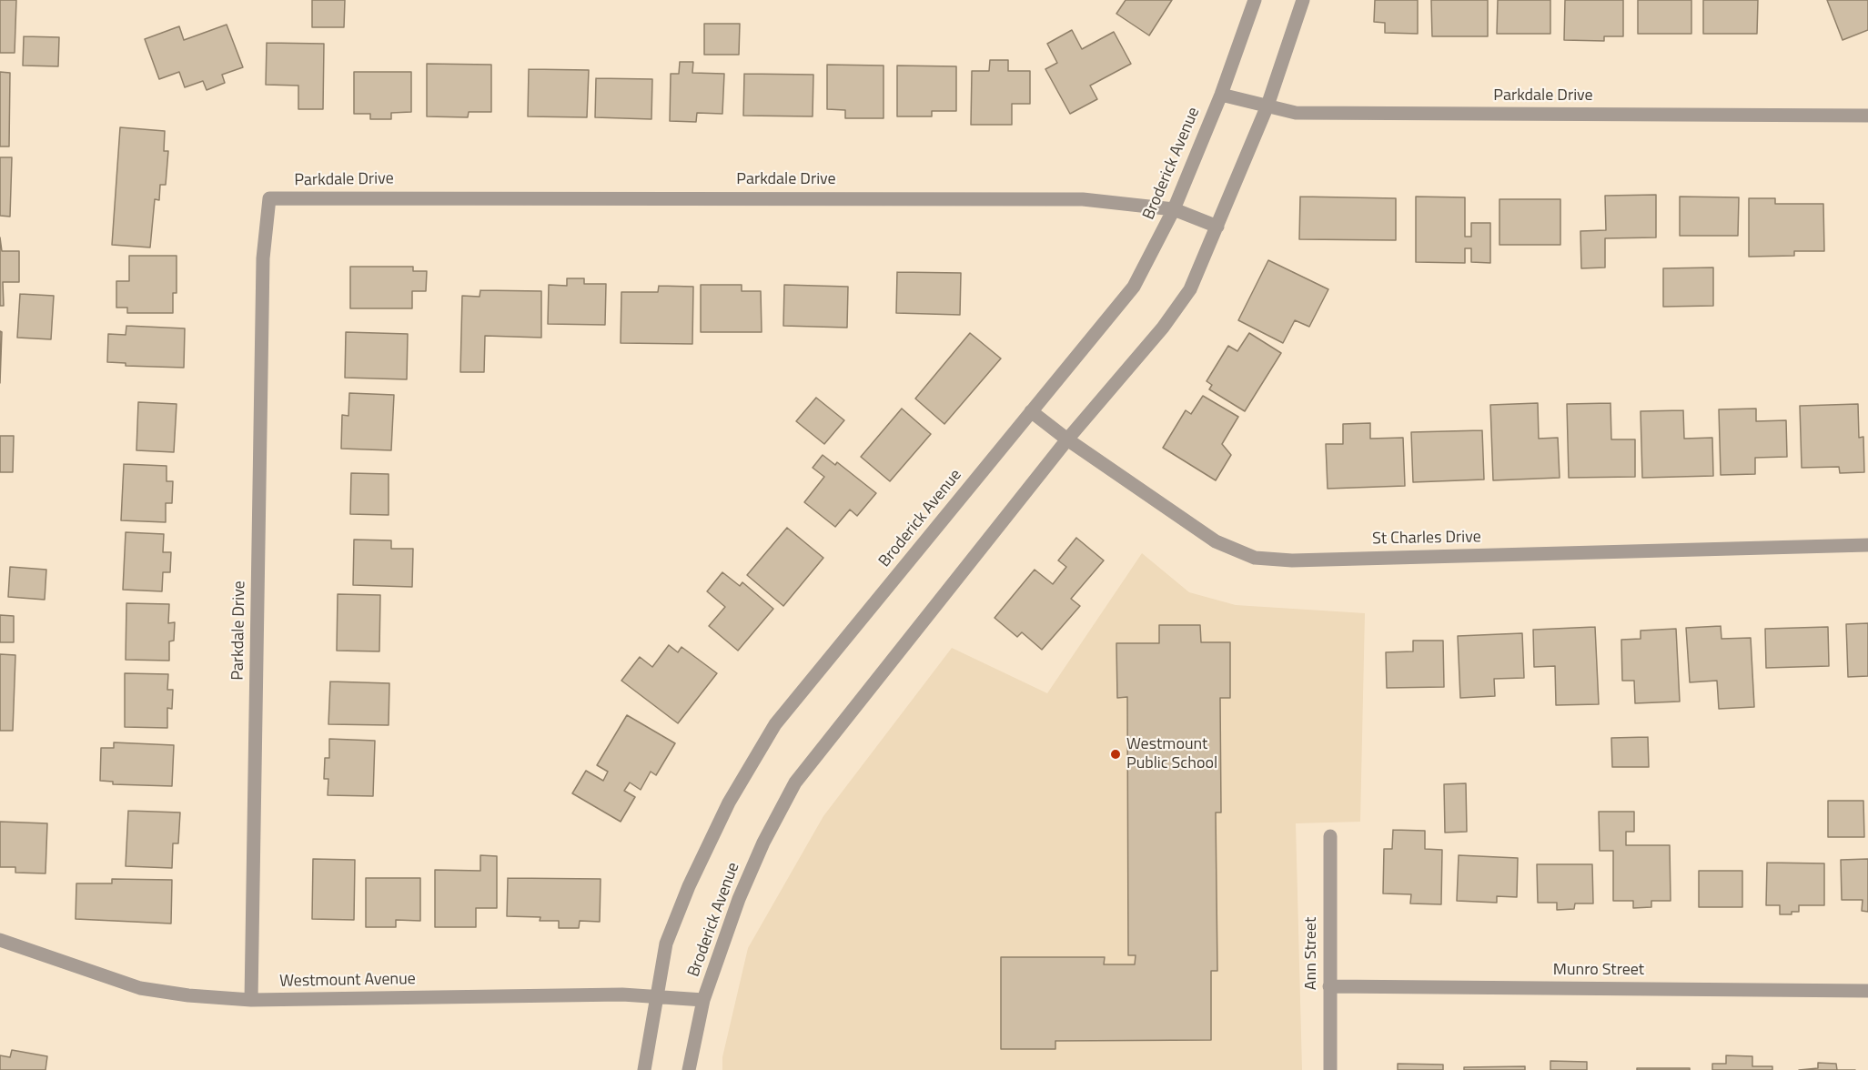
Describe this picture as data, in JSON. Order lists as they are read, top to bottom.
{
  "streets": {
    "street": [
      "Parkdale Drive",
      "Broderick Avenue",
      "St Charles Drive",
      "Ann Street",
      "Munro Street",
      "Westmount Avenue"
    ]
  },
  "crossings": [
    ["Parkdale Drive", "Broderick Avenue"],
    ["Parkdale Drive", "Westmount Avenue"],
    ["Broderick Avenue", "St Charles Drive"],
    ["Broderick Avenue", "Westmount Avenue"],
    ["Ann Street", "Munro Street"]
  ],
  "places": ["Westmount Public School"]
}
